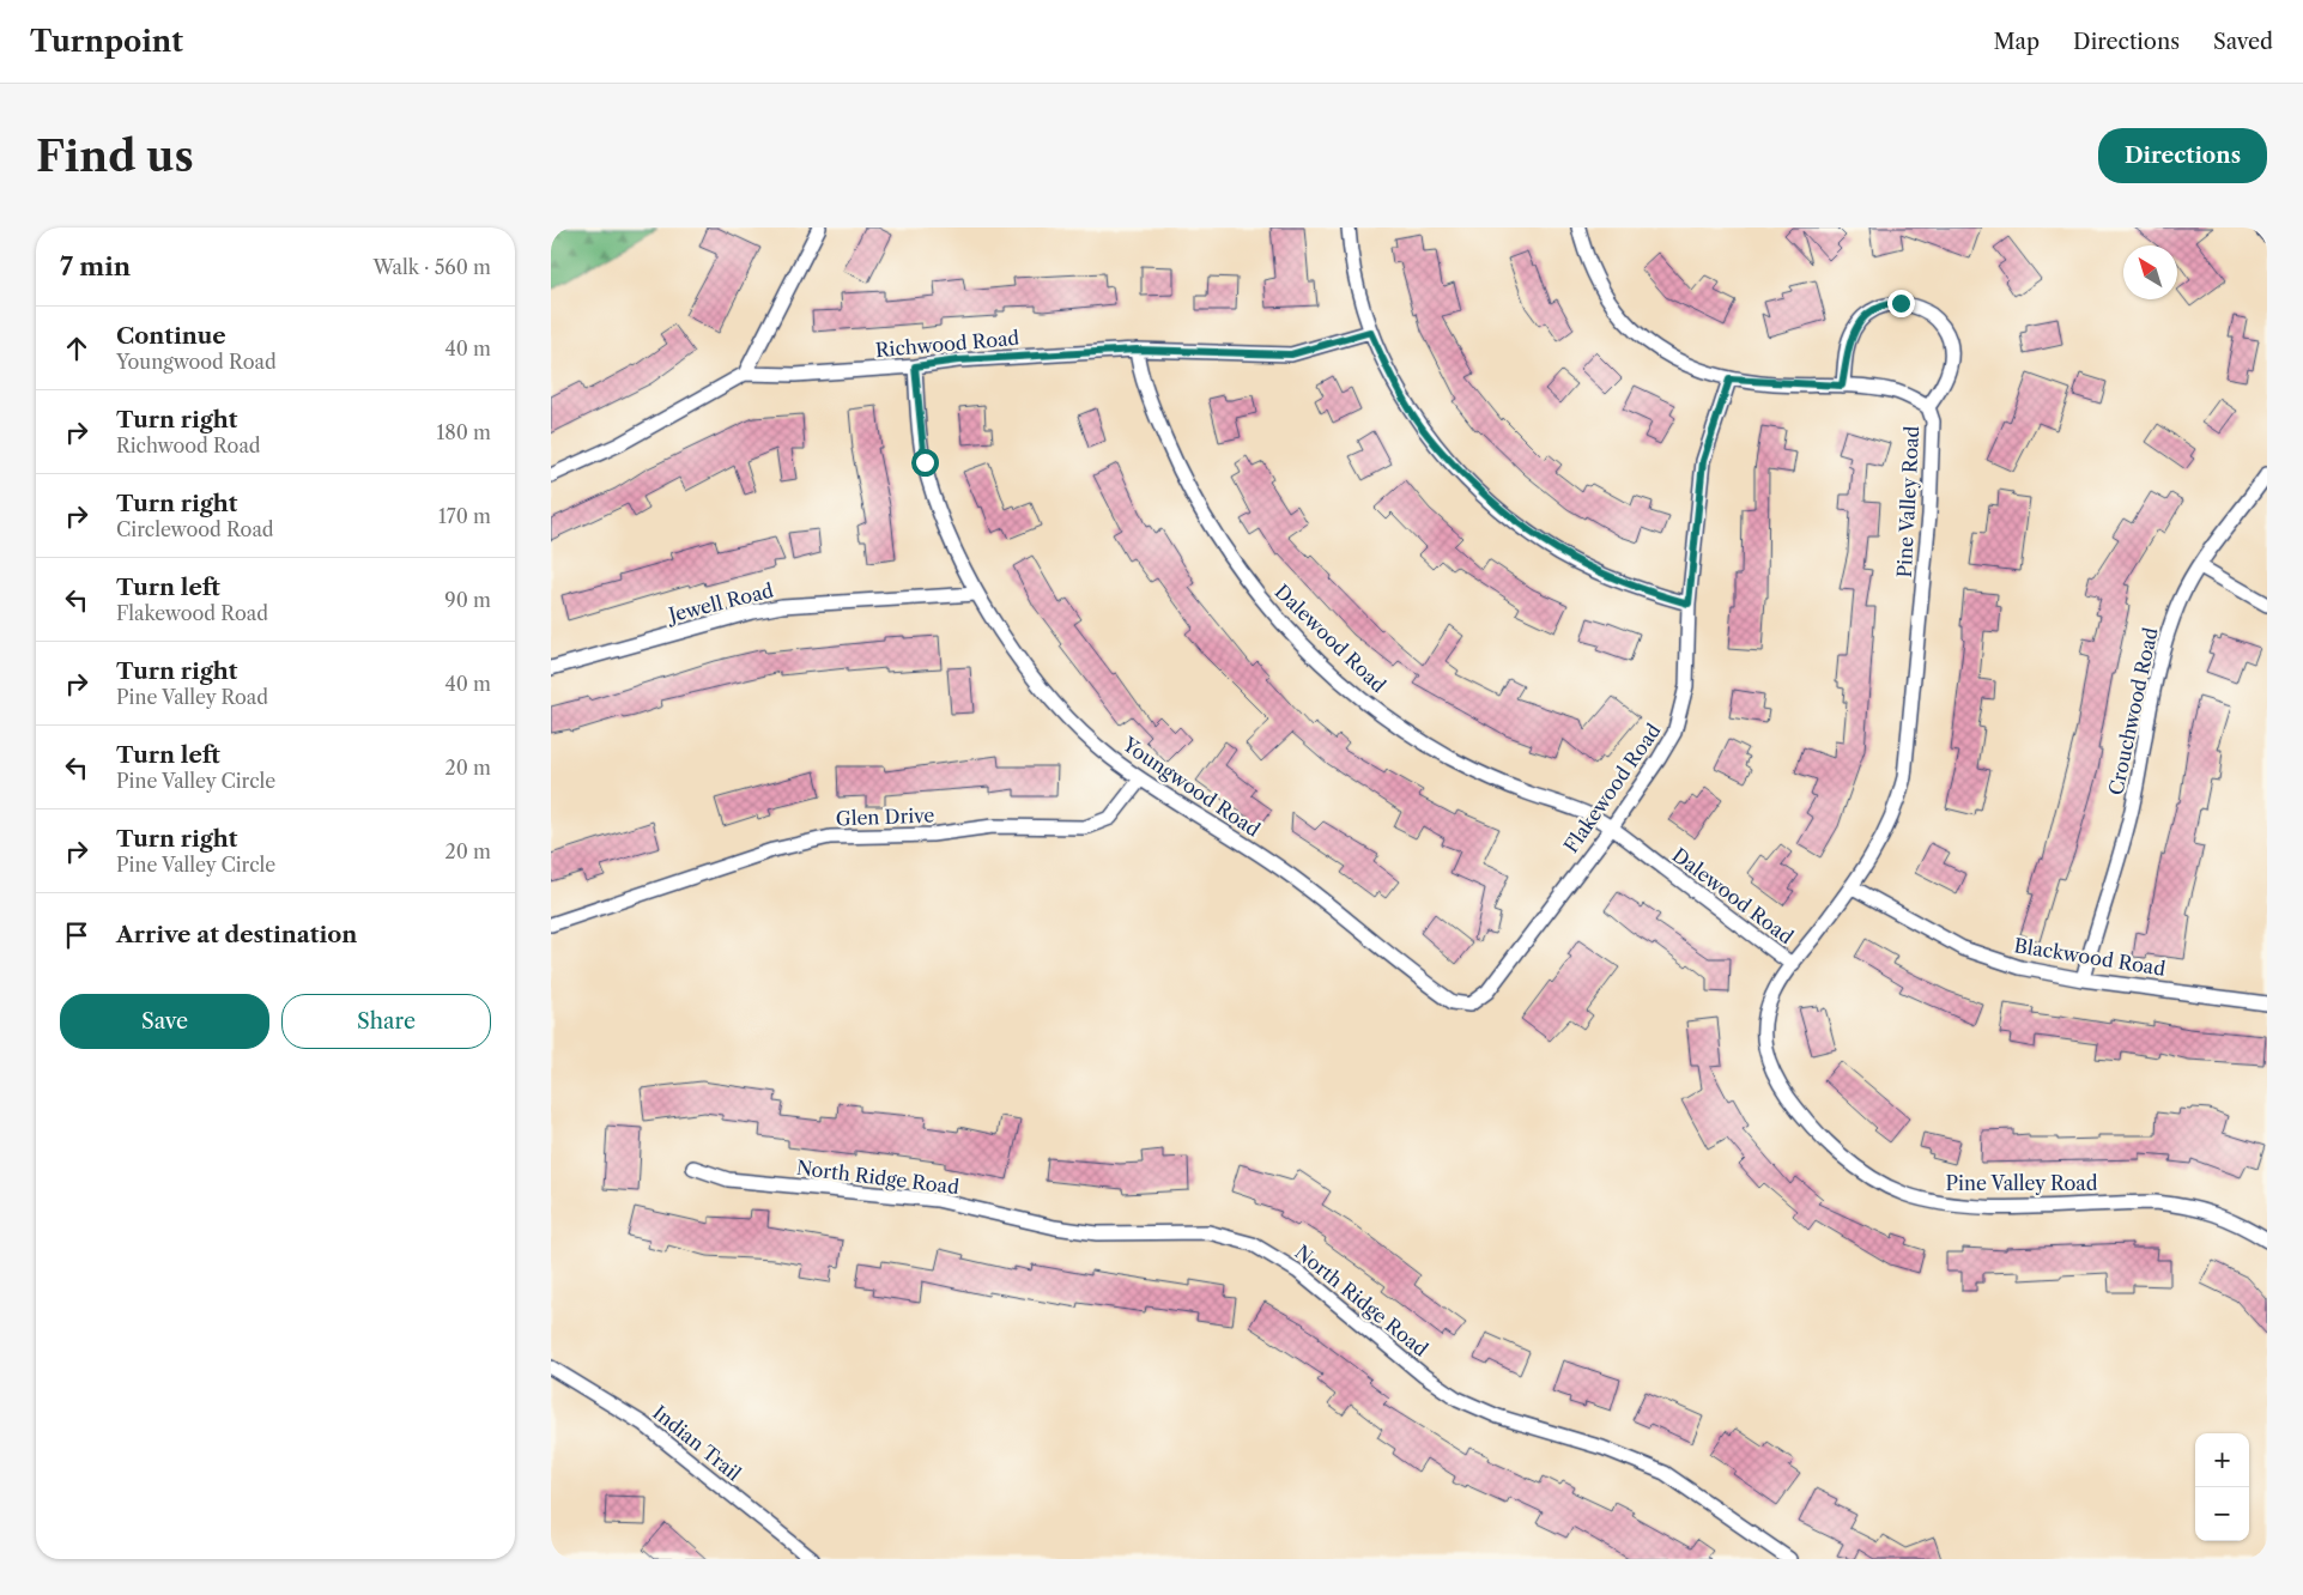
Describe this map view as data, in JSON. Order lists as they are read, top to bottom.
{
  "streets": {
    "street": [
      "Richwood Road",
      "Pine Valley Road",
      "Jewell Road",
      "Dalewood Road",
      "Crouchwood Road",
      "Youngwood Road",
      "Flakewood Road",
      "Glen Drive",
      "Blackwood Road",
      "North Ridge Road",
      "Indian Trail"
    ]
  },
  "crossings": [
    ["Richwood Road", "Dalewood Road"],
    ["Richwood Road", "Youngwood Road"],
    ["Pine Valley Road", "Dalewood Road"],
    ["Pine Valley Road", "Flakewood Road"],
    ["Pine Valley Road", "Blackwood Road"],
    ["Jewell Road", "Youngwood Road"],
    ["Dalewood Road", "Flakewood Road"],
    ["Crouchwood Road", "Blackwood Road"],
    ["Youngwood Road", "Flakewood Road"],
    ["Youngwood Road", "Glen Drive"]
  ],
  "north": "top left",
  "page": {
    "header": "Turnpoint",
    "nav": ["Map", "Directions", "Saved"],
    "buttons": [
      "Directions",
      ["Save", "Share"]
    ],
    "title": "Find us",
    "heading": ["7 min", "Walk · 560 m"],
    "list": [
      ["Continue", "Youngwood Road", "40 m"],
      ["Turn right", "Richwood Road", "180 m"],
      ["Turn right", "Circlewood Road", "170 m"],
      ["Turn left", "Flakewood Road", "90 m"],
      ["Turn right", "Pine Valley Road", "40 m"],
      ["Turn left", "Pine Valley Circle", "20 m"],
      ["Turn right", "Pine Valley Circle", "20 m"],
      "Arrive at destination"
    ],
    "map_buttons": ["+", "−"]
  }
}
